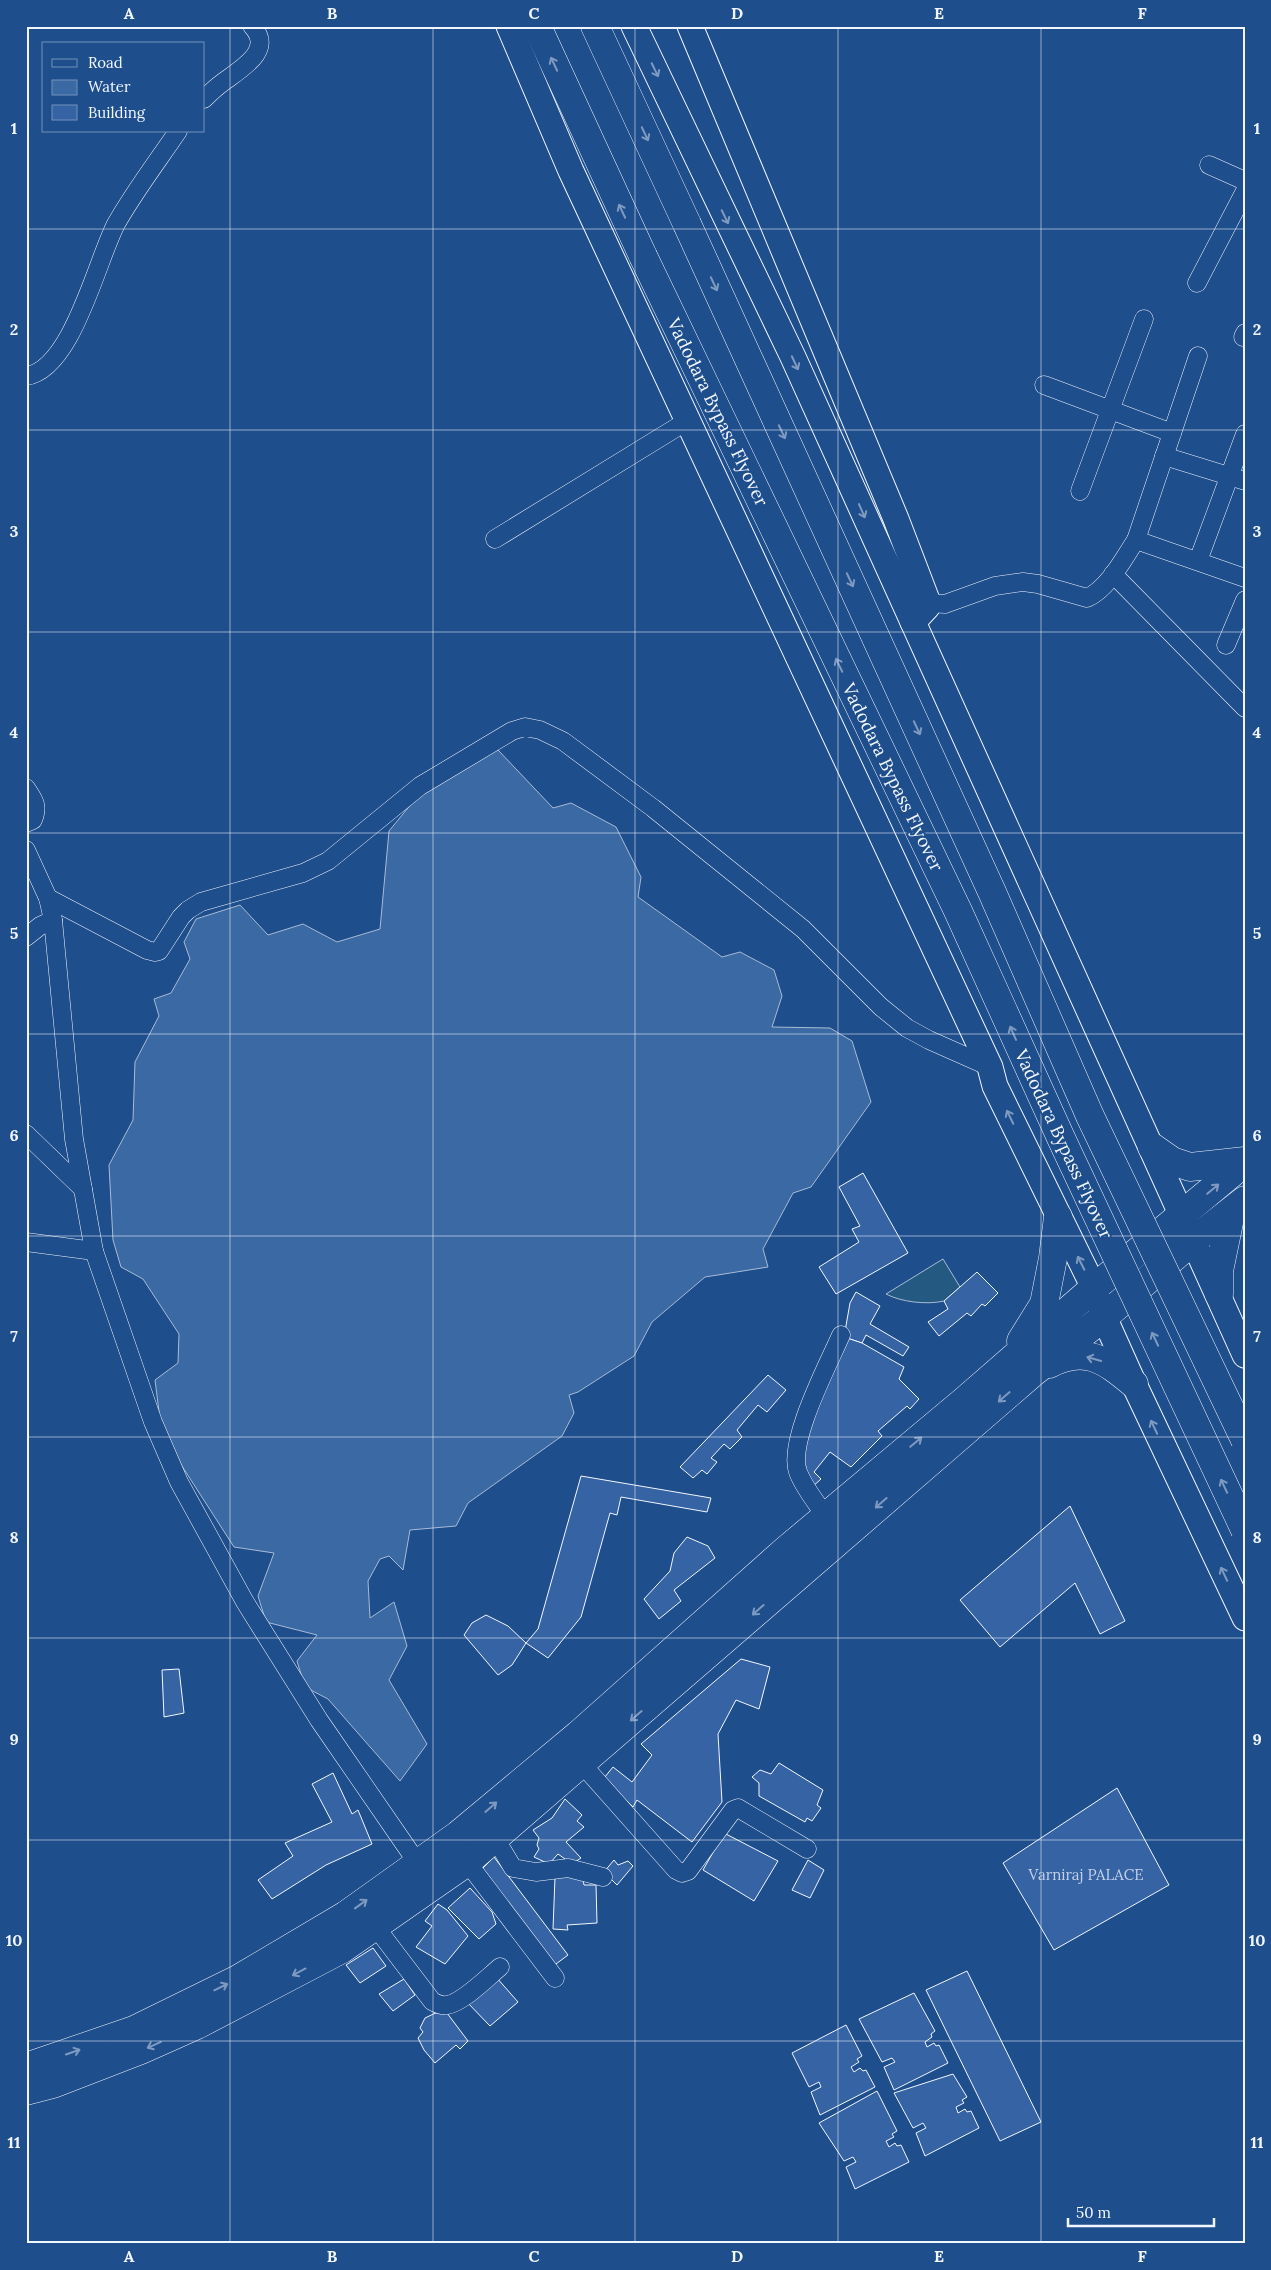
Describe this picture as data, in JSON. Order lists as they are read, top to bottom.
{
  "streets": {
    "main road": ["Vadodara Bypass Flyover"]
  },
  "house_numbers": ["Varniraj PALACE"],
  "legend": ["Road", "Water", "Building"],
  "scale_bar": "50 m",
  "grid": {
    "columns": [
      "A",
      "B",
      "C",
      "D",
      "E",
      "F"
    ],
    "rows": [
      "1",
      "2",
      "3",
      "4",
      "5",
      "6",
      "7",
      "8",
      "9",
      "10",
      "11"
    ]
  }
}
